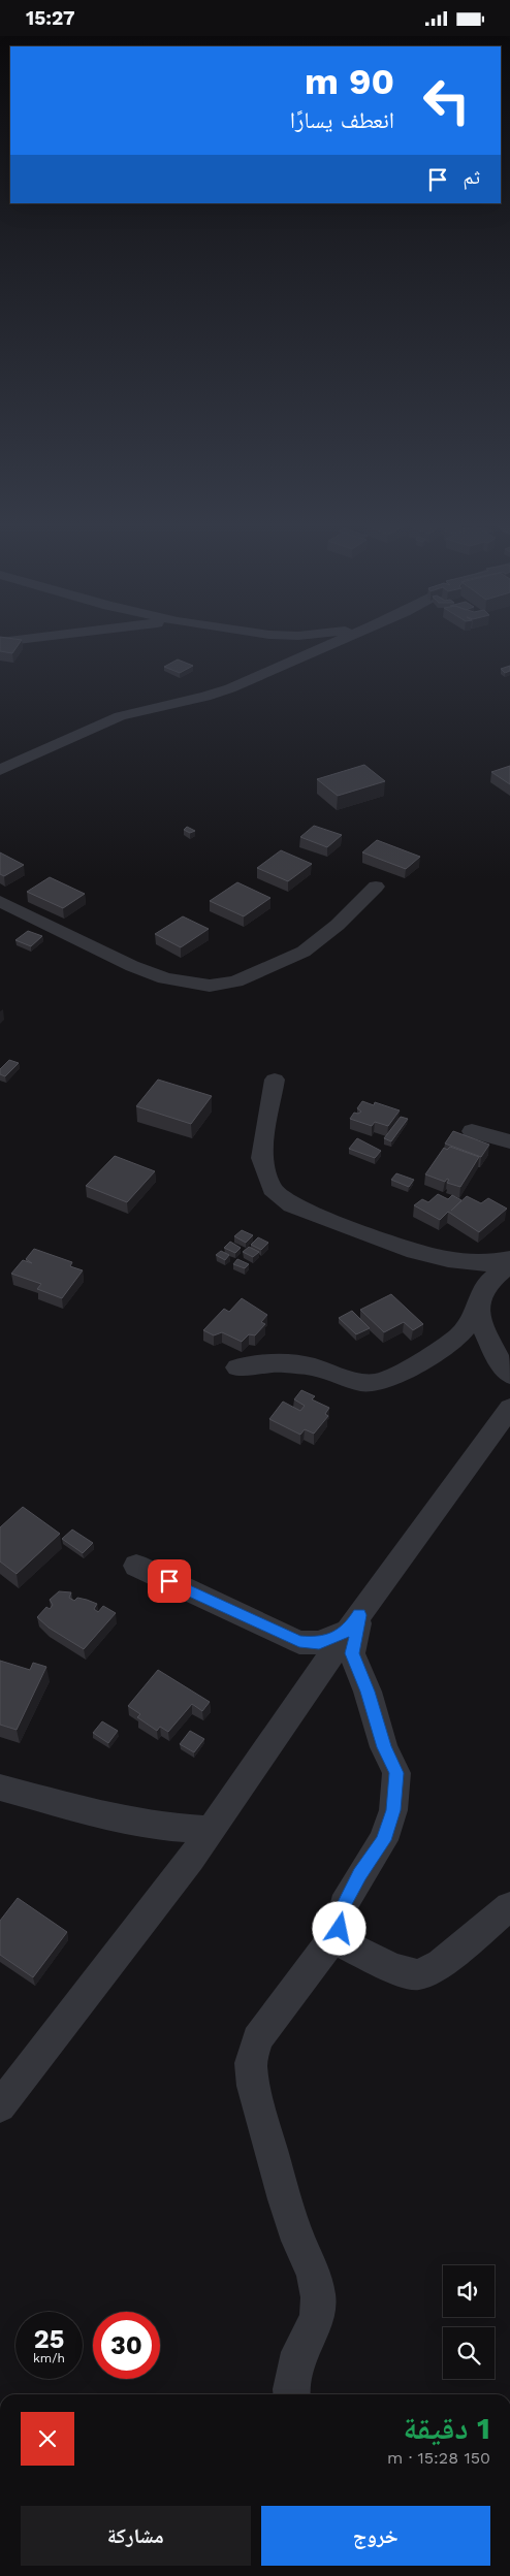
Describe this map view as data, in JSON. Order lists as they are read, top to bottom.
{
  "page": {
    "status": "15:27",
    "turn": ["90 m", "انعطف يسارًا"],
    "then": "ثم",
    "speed": "25 km/h",
    "limit": "30",
    "heading": ["1 دقيقة", "150 m · 15:28"],
    "buttons": ["خروج", "مشاركة"]
  }
}
